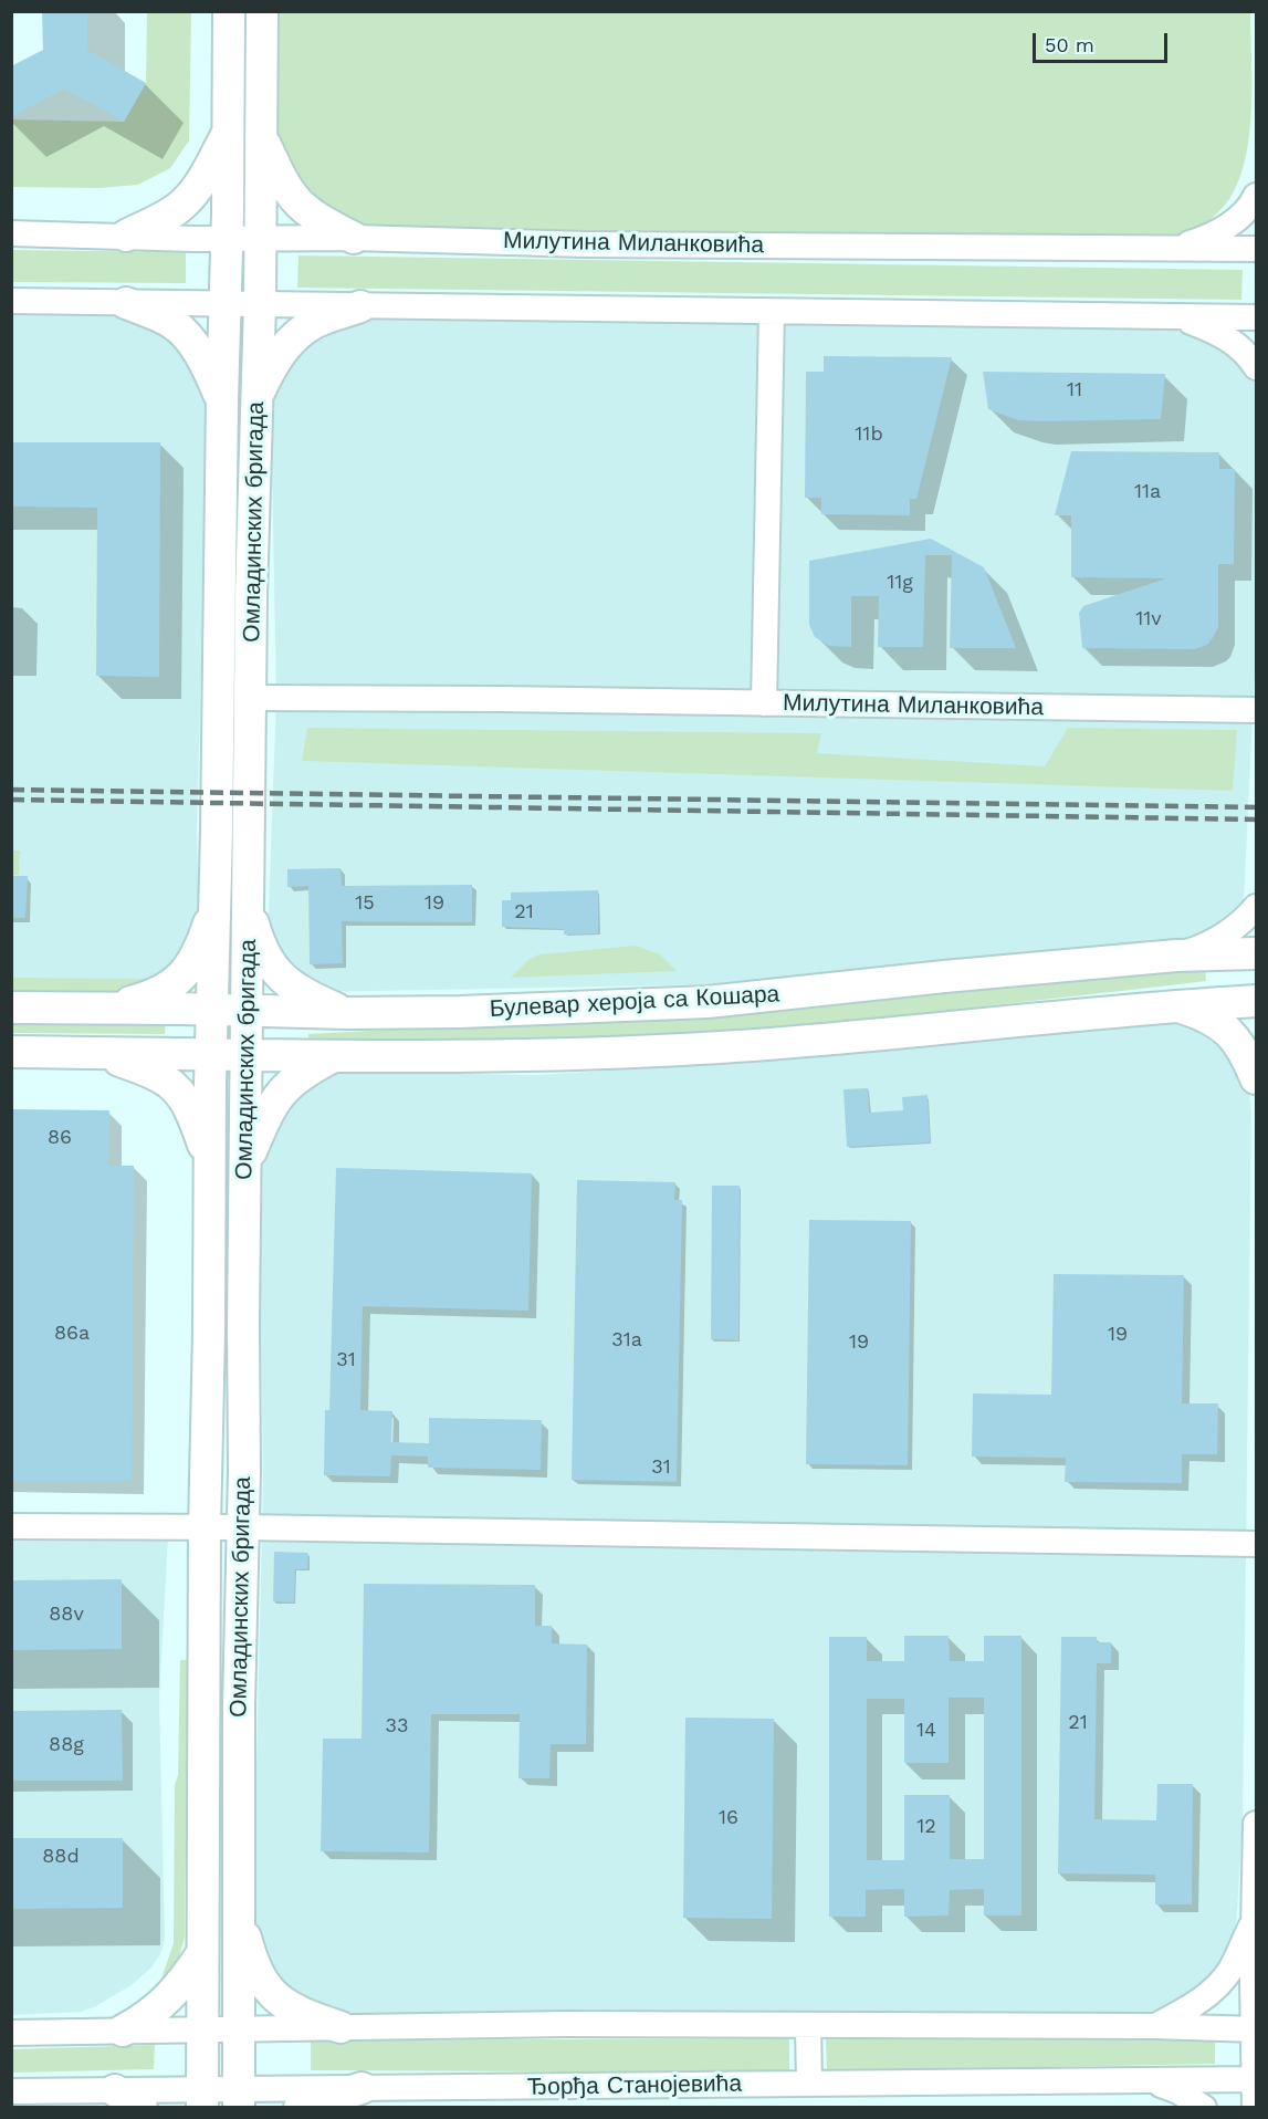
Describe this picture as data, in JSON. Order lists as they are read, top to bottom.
{
  "streets": {
    "main road": ["Омладинских бригада", "Булевар хероја са Кошара"],
    "street": ["Милутина Миланковића", "Ђорђа Станојевића"]
  },
  "crossings": [
    ["Милутина Миланковића", "Омладинских бригада"],
    ["Омладинских бригада", "Булевар хероја са Кошара"],
    ["Омладинских бригада", "Ђорђа Станојевића"]
  ],
  "house_numbers": [
    "11",
    "11b",
    "11a",
    "11g",
    "11v",
    "15",
    "19",
    "21",
    "86",
    "86a",
    "19",
    "31a",
    "19",
    "31",
    "31",
    "88v",
    "21",
    "33",
    "14",
    "88g",
    "16",
    "12",
    "88d"
  ],
  "scale_bar": "50 m"
}
